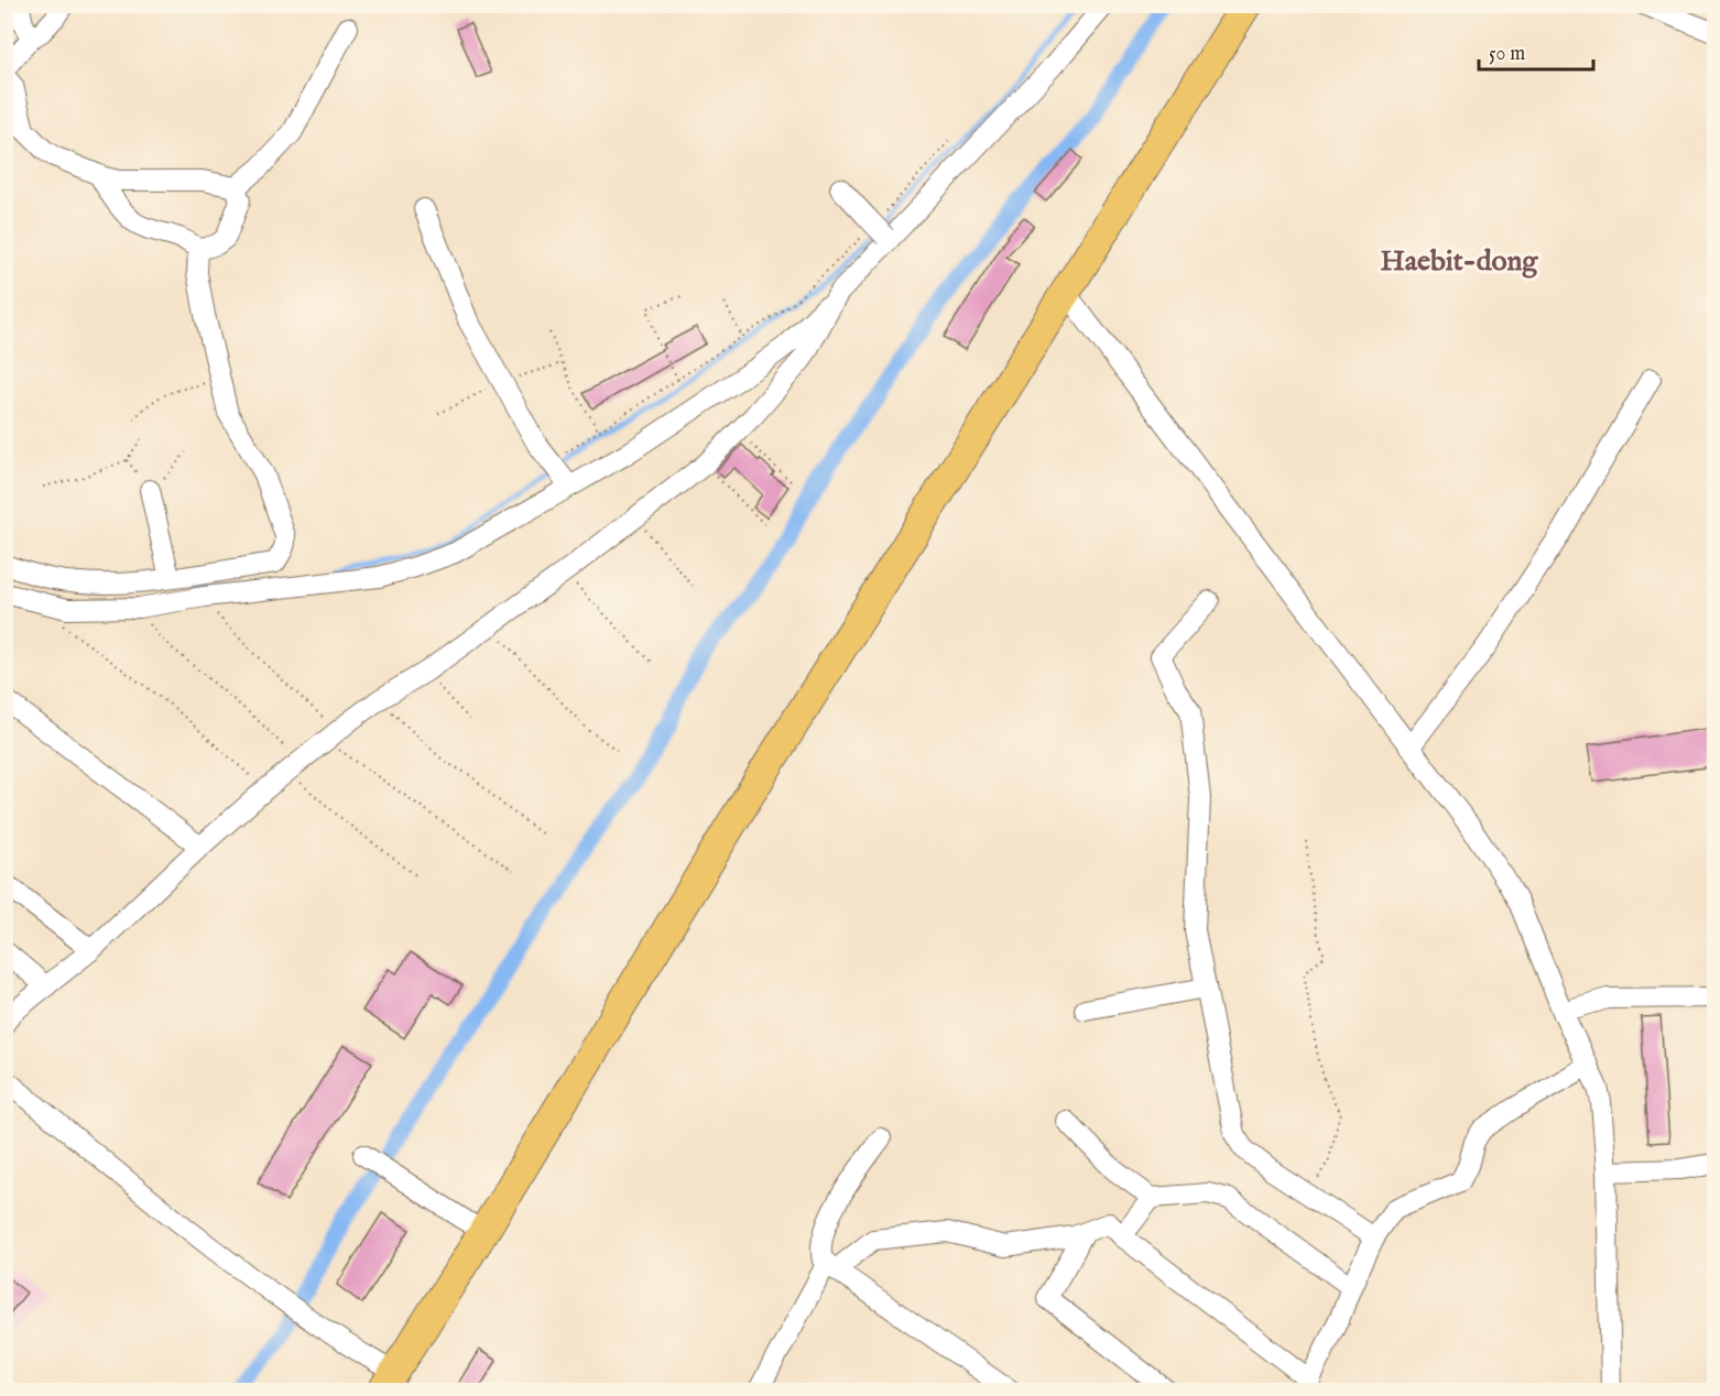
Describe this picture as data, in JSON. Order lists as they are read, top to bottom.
{
  "districts": ["Haebit-dong"],
  "scale_bar": "50 m"
}
